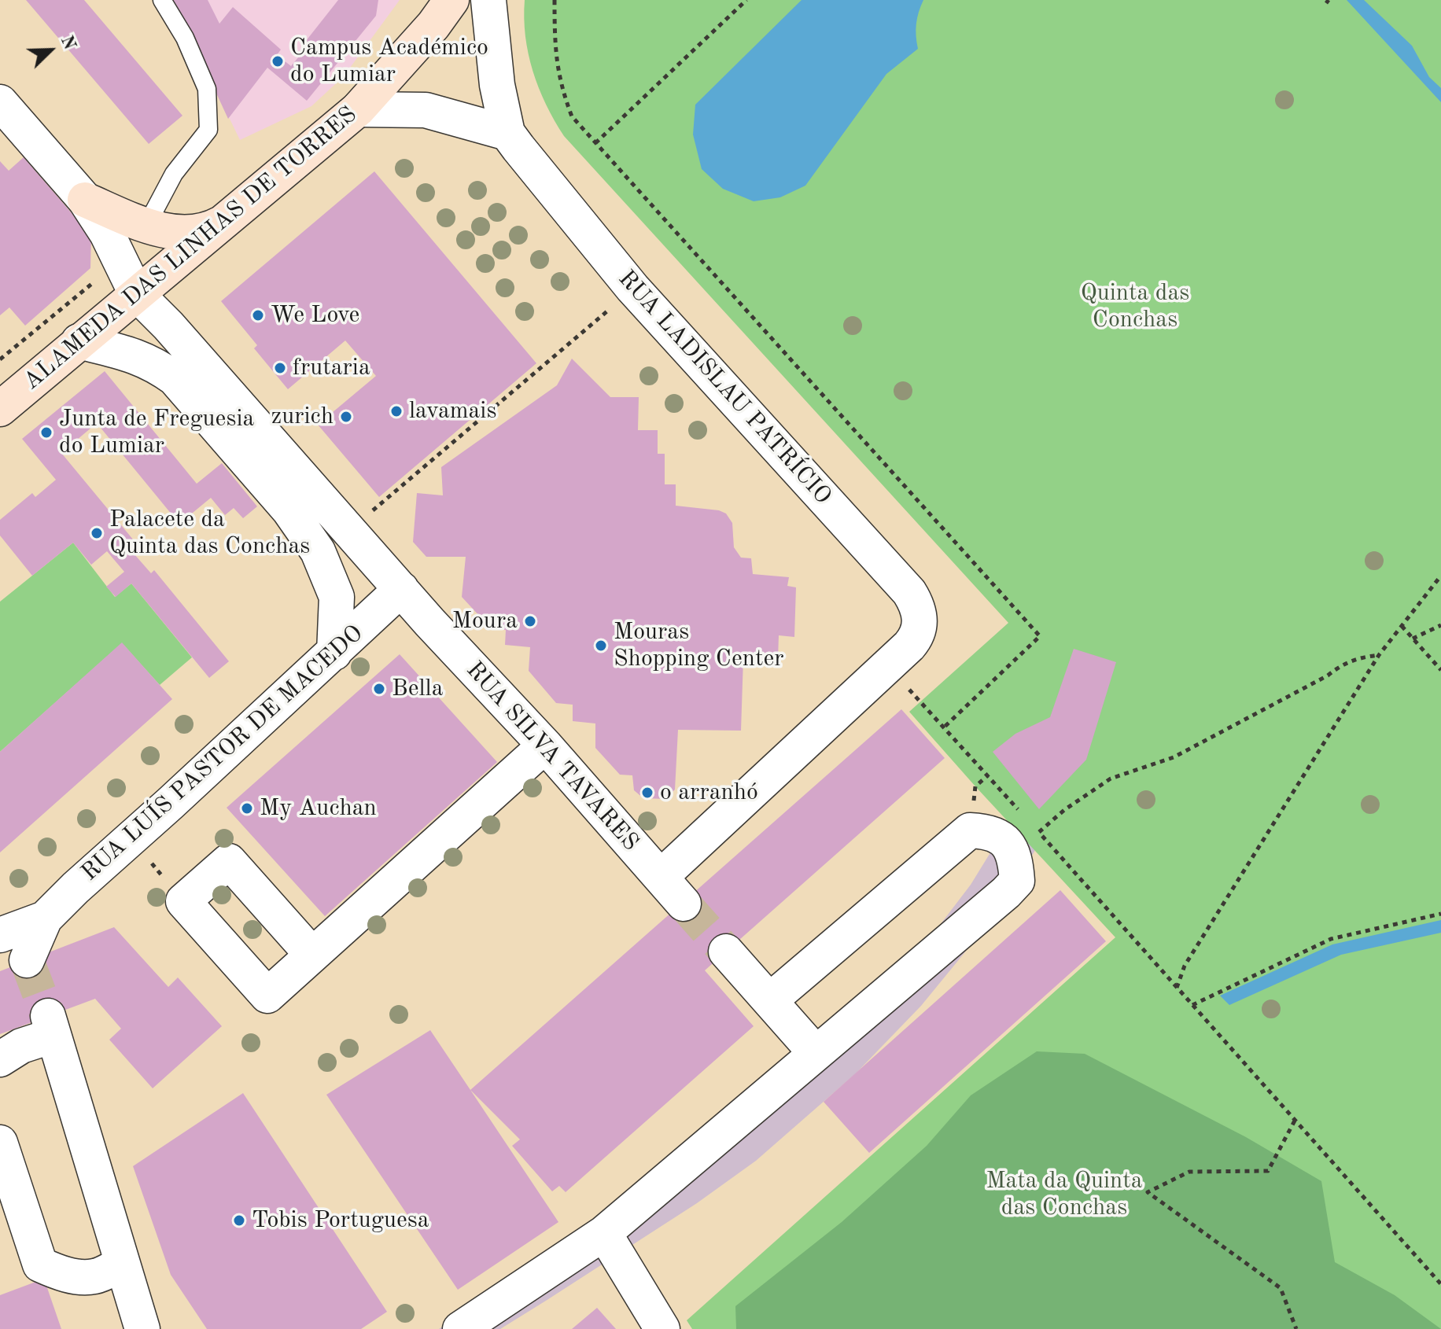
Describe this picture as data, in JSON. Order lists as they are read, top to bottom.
{
  "streets": {
    "main road": ["ALAMEDA DAS LINHAS DE TORRES"],
    "street": ["RUA LADISLAU PATRÍCIO", "RUA LUÍS PASTOR DE MACEDO", "RUA SILVA TAVARES"]
  },
  "crossings": [
    ["ALAMEDA DAS LINHAS DE TORRES", "RUA SILVA TAVARES"],
    ["RUA LUÍS PASTOR DE MACEDO", "RUA SILVA TAVARES"]
  ],
  "parks": ["Quinta das Conchas", "Mata da Quinta das Conchas"],
  "places": [
    "Campus Académico do Lumiar",
    "We Love",
    "frutaria",
    "lavamais",
    "zurich",
    "Junta de Freguesia do Lumiar",
    "Palacete da Quinta das Conchas",
    "Moura",
    "Mouras Shopping Center",
    "Bella",
    "o arranhó",
    "My Auchan",
    "Tobis Portuguesa"
  ],
  "north": "top right"
}
